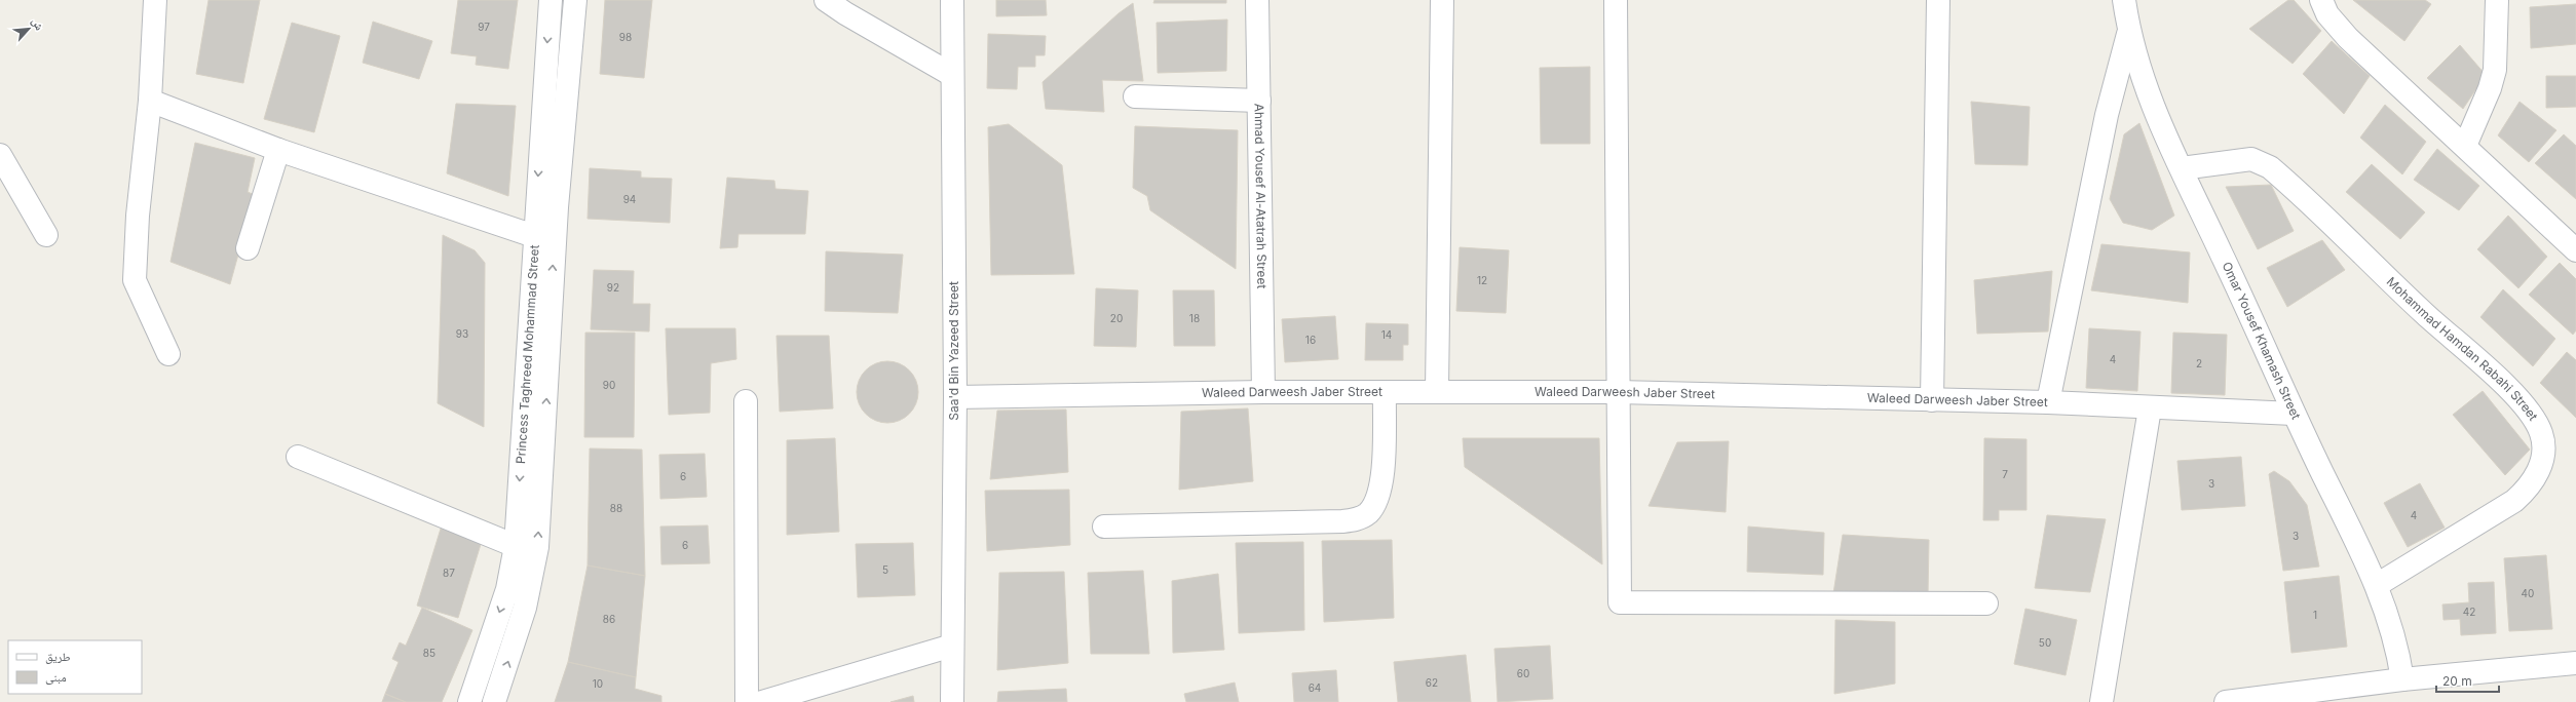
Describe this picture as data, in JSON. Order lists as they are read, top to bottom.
{
  "streets": {
    "street": [
      "Ahmad Yousef Al-Atatrah Street",
      "Omar Yousef Khamash Street",
      "Mohammad Hamdan Rabahi Street",
      "Saa'd Bin Yazeed Street",
      "Princess Taghreed Mohammad Street",
      "Waleed Darweesh Jaber Street"
    ]
  },
  "crossings": [
    ["Ahmad Yousef Al-Atatrah Street", "Waleed Darweesh Jaber Street"],
    ["Omar Yousef Khamash Street", "Mohammad Hamdan Rabahi Street"],
    ["Omar Yousef Khamash Street", "Waleed Darweesh Jaber Street"],
    ["Saa'd Bin Yazeed Street", "Waleed Darweesh Jaber Street"]
  ],
  "house_numbers": [
    "97",
    "98",
    "94",
    "12",
    "92",
    "20",
    "18",
    "93",
    "14",
    "16",
    "4",
    "2",
    "90",
    "7",
    "6",
    "3",
    "88",
    "4",
    "3",
    "6",
    "5",
    "87",
    "40",
    "42",
    "1",
    "86",
    "50",
    "85",
    "60",
    "62",
    "10",
    "64"
  ],
  "legend": ["طريق", "مبنى"],
  "scale_bar": "20 m",
  "north": "top right"
}
